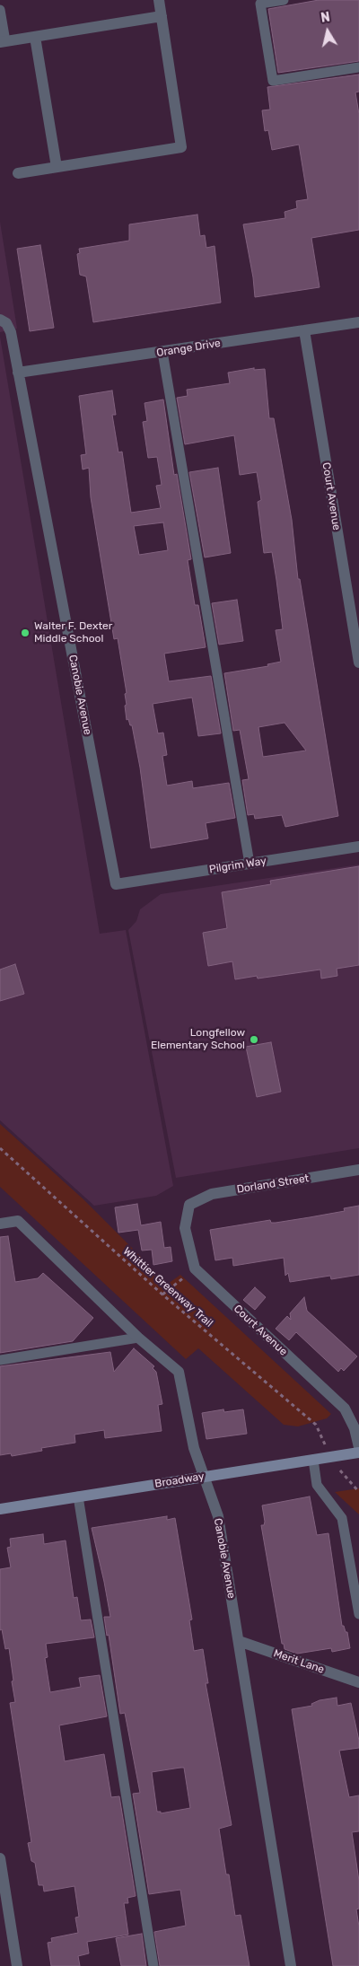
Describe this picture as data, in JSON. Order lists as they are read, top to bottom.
{
  "streets": {
    "street": [
      "Orange Drive",
      "Court Avenue",
      "Canobie Avenue",
      "Pilgrim Way",
      "Dorland Street",
      "Broadway",
      "Merit Lane"
    ],
    "path": ["Whittier Greenway Trail"]
  },
  "crossings": [
    ["Orange Drive", "Court Avenue"],
    ["Orange Drive", "Canobie Avenue"],
    ["Court Avenue", "Dorland Street"],
    ["Canobie Avenue", "Pilgrim Way"],
    ["Canobie Avenue", "Broadway"],
    ["Canobie Avenue", "Merit Lane"]
  ],
  "places": ["Walter F. Dexter Middle School", "Longfellow Elementary School"],
  "north": "top"
}
